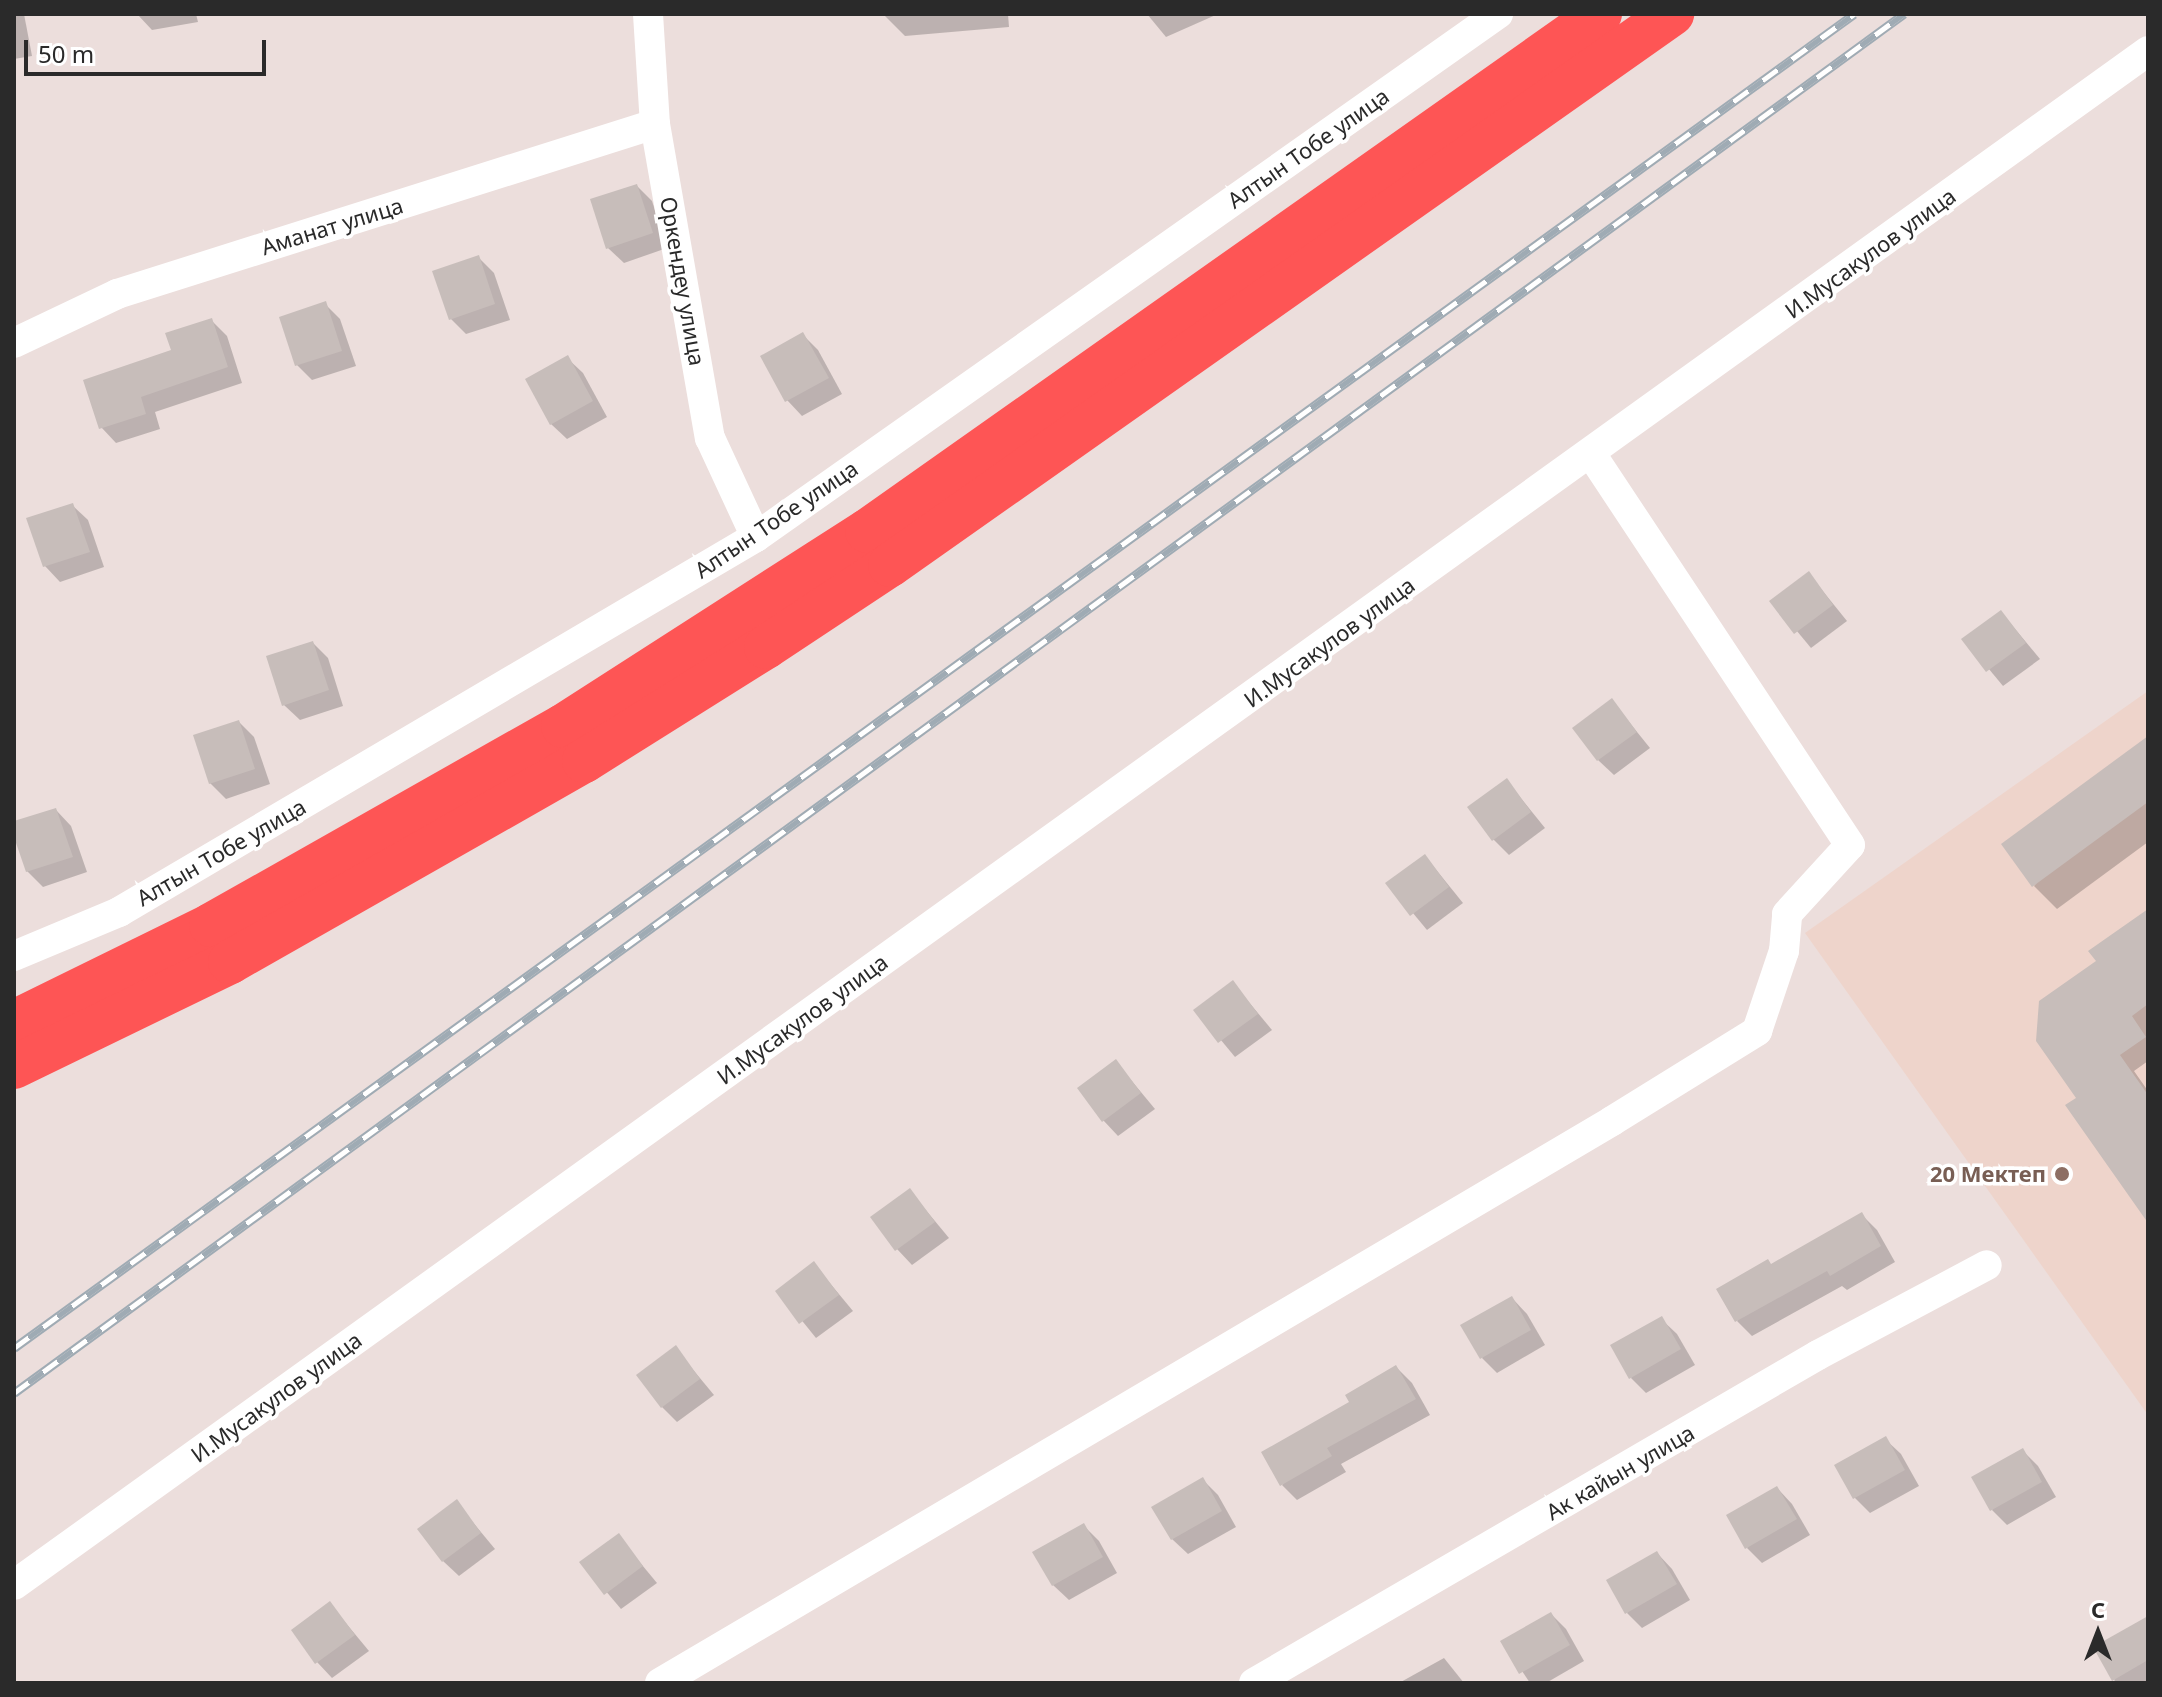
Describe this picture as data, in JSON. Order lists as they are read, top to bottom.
{
  "streets": {
    "street": [
      "Алтын Тобе улица",
      "Аманат улица",
      "И.Мусакулов улица",
      "Оркендеу улица",
      "Ак кайын улица"
    ]
  },
  "crossings": [
    ["Алтын Тобе улица", "Оркендеу улица"],
    ["Аманат улица", "Оркендеу улица"]
  ],
  "places": ["20 Мектеп"],
  "scale_bar": "50 m",
  "north": "top"
}
